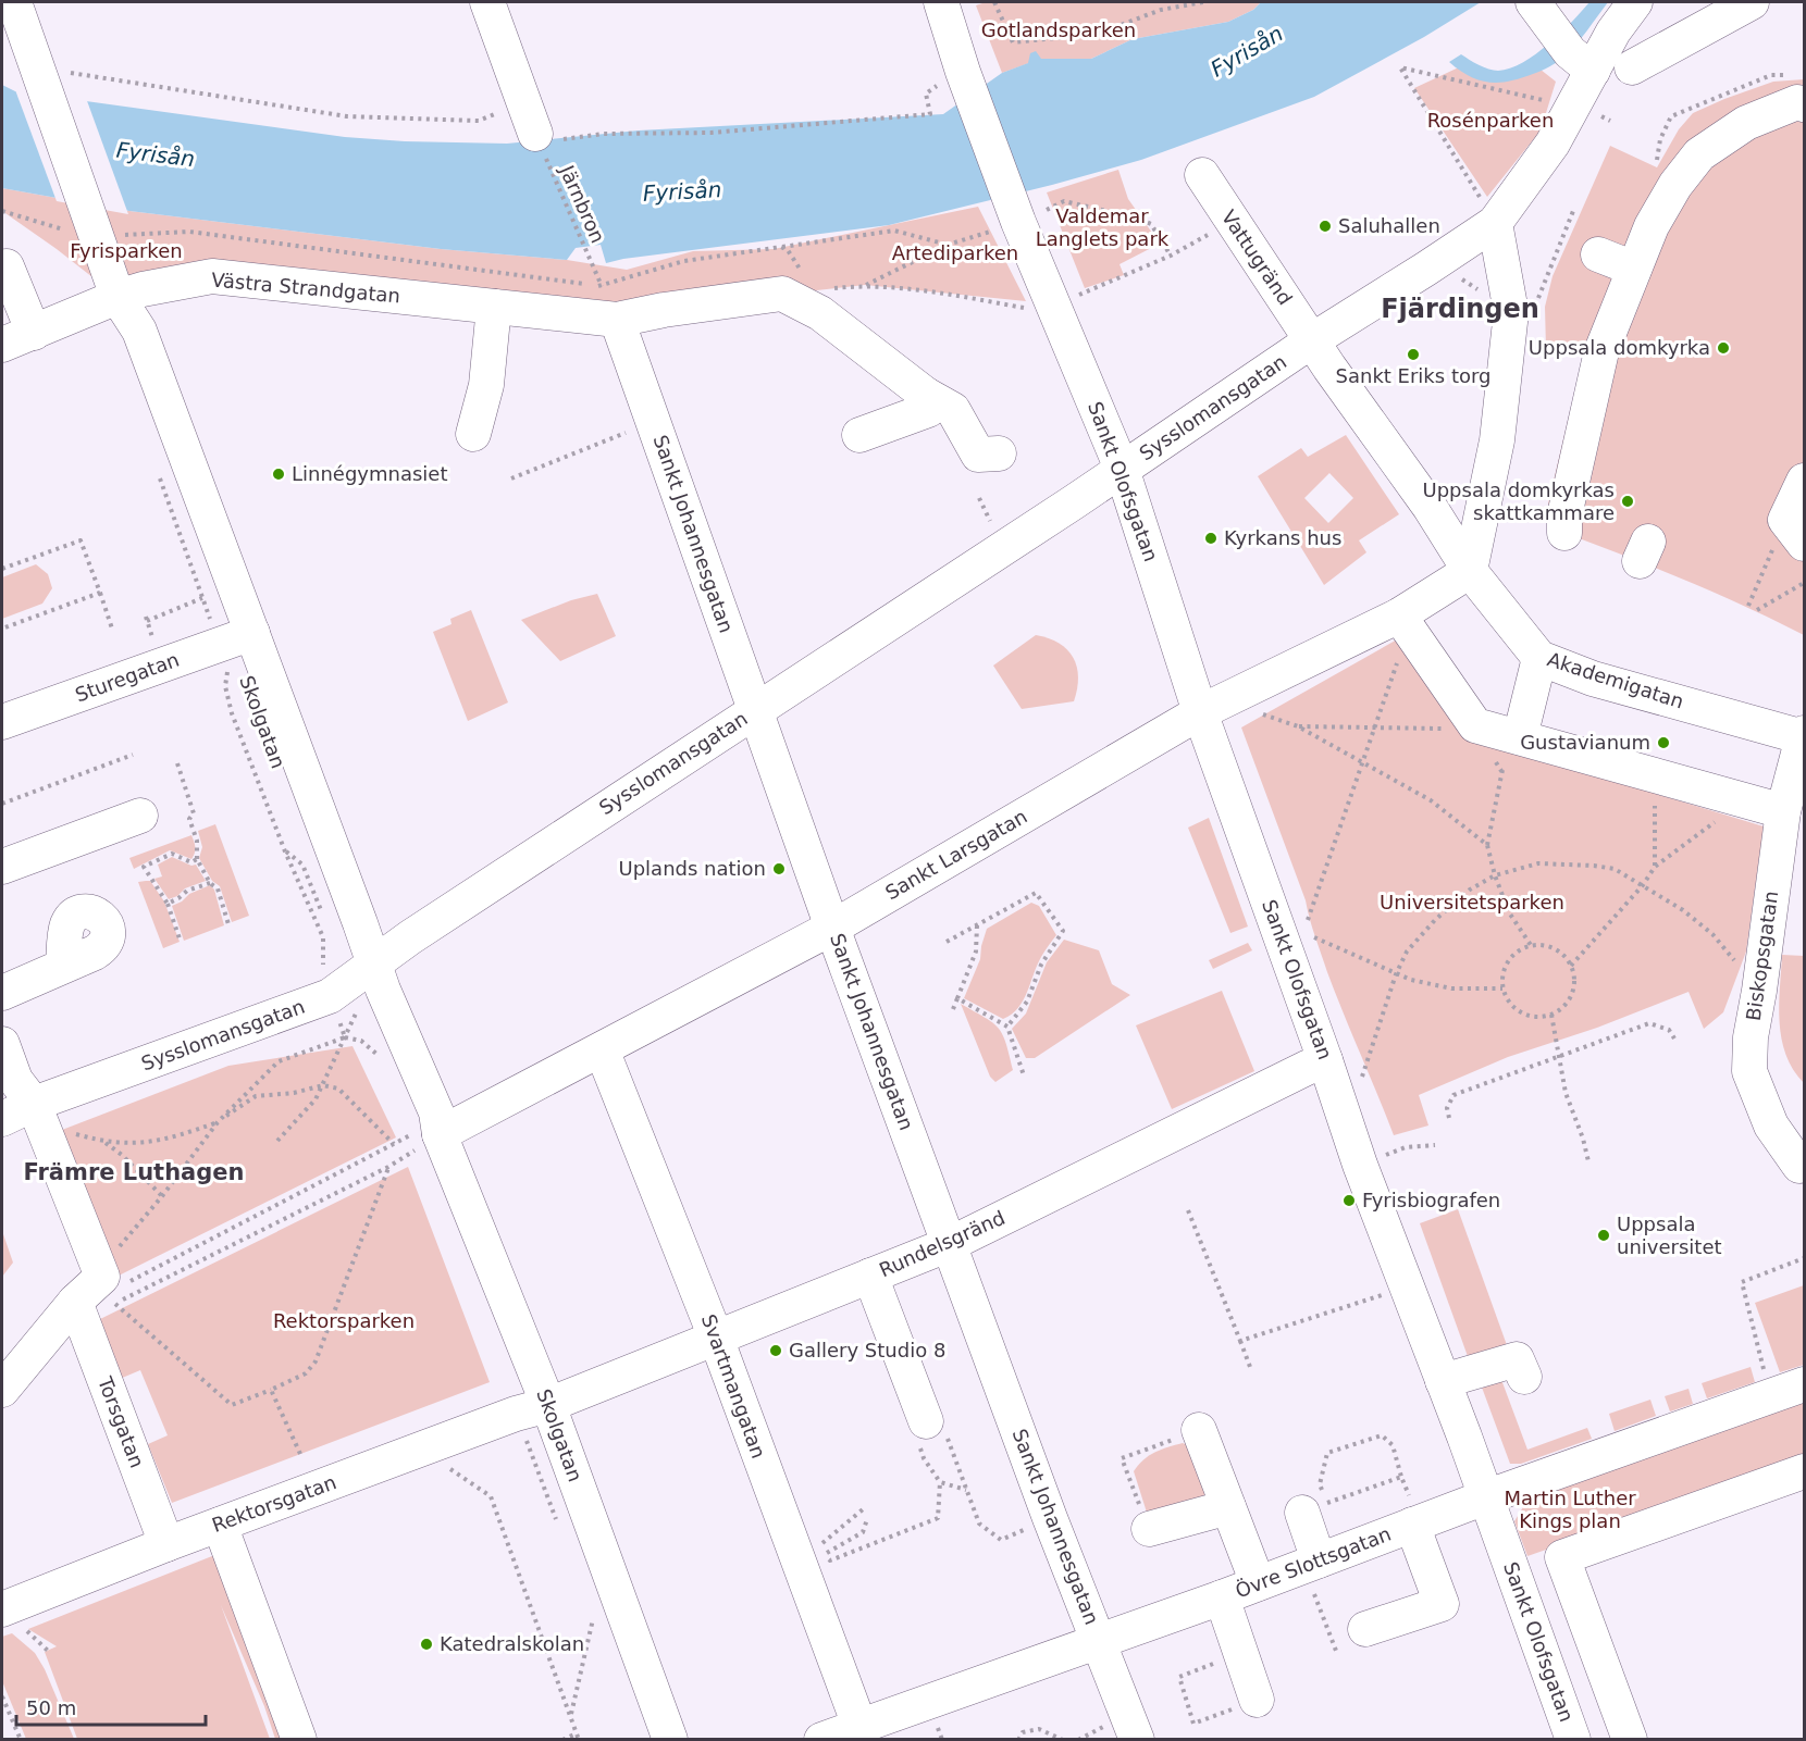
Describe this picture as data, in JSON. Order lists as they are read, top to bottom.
{
  "streets": {
    "street": [
      "Vattugränd",
      "Västra Strandgatan",
      "Sysslomansgatan",
      "Sankt Olofsgatan",
      "Sankt Johannesgatan",
      "Sturegatan",
      "Akademigatan",
      "Skolgatan",
      "Sankt Larsgatan",
      "Biskopsgatan",
      "Rundelsgränd",
      "Svartmangatan",
      "Torsgatan",
      "Rektorsgatan",
      "Övre Slottsgatan"
    ],
    "path": ["Järnbron"]
  },
  "crossings": [
    ["Vattugränd", "Sysslomansgatan"],
    ["Vattugränd", "Akademigatan"],
    ["Västra Strandgatan", "Sankt Johannesgatan"],
    ["Västra Strandgatan", "Skolgatan"],
    ["Sysslomansgatan", "Sankt Olofsgatan"],
    ["Sysslomansgatan", "Sankt Johannesgatan"],
    ["Sysslomansgatan", "Akademigatan"],
    ["Sysslomansgatan", "Skolgatan"],
    ["Sankt Olofsgatan", "Sankt Larsgatan"],
    ["Sankt Olofsgatan", "Rundelsgränd"],
    ["Sankt Olofsgatan", "Övre Slottsgatan"],
    ["Sankt Johannesgatan", "Sankt Larsgatan"],
    ["Sankt Johannesgatan", "Rundelsgränd"],
    ["Sankt Johannesgatan", "Övre Slottsgatan"],
    ["Sturegatan", "Skolgatan"],
    ["Akademigatan", "Sankt Larsgatan"],
    ["Akademigatan", "Biskopsgatan"],
    ["Skolgatan", "Sankt Larsgatan"],
    ["Skolgatan", "Rundelsgränd"],
    ["Skolgatan", "Rektorsgatan"],
    ["Sankt Larsgatan", "Svartmangatan"],
    ["Rundelsgränd", "Svartmangatan"],
    ["Rundelsgränd", "Rektorsgatan"],
    ["Svartmangatan", "Övre Slottsgatan"],
    ["Torsgatan", "Rektorsgatan"]
  ],
  "districts": ["Fjärdingen", "Främre Luthagen"],
  "water": ["Fyrisån"],
  "parks": [
    "Gotlandsparken",
    "Rosénparken",
    "Valdemar Langlets park",
    "Fyrisparken",
    "Artediparken",
    "Universitetsparken",
    "Rektorsparken",
    "Martin Luther Kings plan"
  ],
  "places": [
    "Saluhallen",
    "Uppsala domkyrka",
    "Sankt Eriks torg",
    "Linnégymnasiet",
    "Uppsala domkyrkas skattkammare",
    "Kyrkans hus",
    "Gustavianum",
    "Uplands nation",
    "Fyrisbiografen",
    "Uppsala universitet",
    "Gallery Studio 8",
    "Katedralskolan"
  ],
  "scale_bar": "50 m"
}
